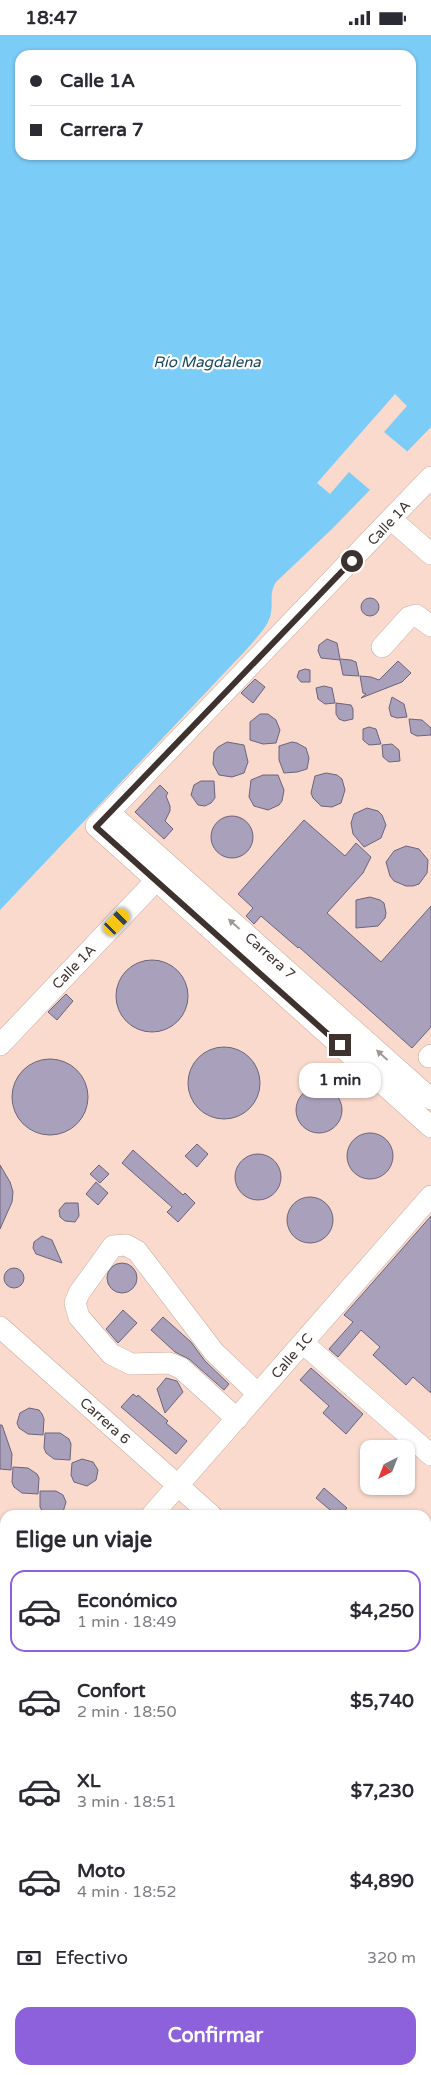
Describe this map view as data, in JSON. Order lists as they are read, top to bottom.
{
  "streets": {
    "street": [
      "Calle 1A",
      "Carrera 7",
      "Calle 1C",
      "Carrera 6"
    ]
  },
  "crossings": [
    ["Calle 1A", "Carrera 7"],
    ["Calle 1C", "Carrera 6"]
  ],
  "water": ["Río Magdalena"],
  "north": "bottom left",
  "page": {
    "status": "18:47",
    "banner": ["Calle 1A", "Carrera 7"],
    "bubble": "1 min",
    "heading": "Elige un viaje",
    "list": [
      {
        "name": "Económico",
        "note": "1 min · 18:49",
        "value": "$4,250"
      },
      {
        "name": "Confort",
        "note": "2 min · 18:50",
        "value": "$5,740"
      },
      {
        "name": "XL",
        "note": "3 min · 18:51",
        "value": "$7,230"
      },
      {
        "name": "Moto",
        "note": "4 min · 18:52",
        "value": "$4,890"
      }
    ],
    "pay": ["Efectivo", "320 m"],
    "buttons": "Confirmar"
  }
}
